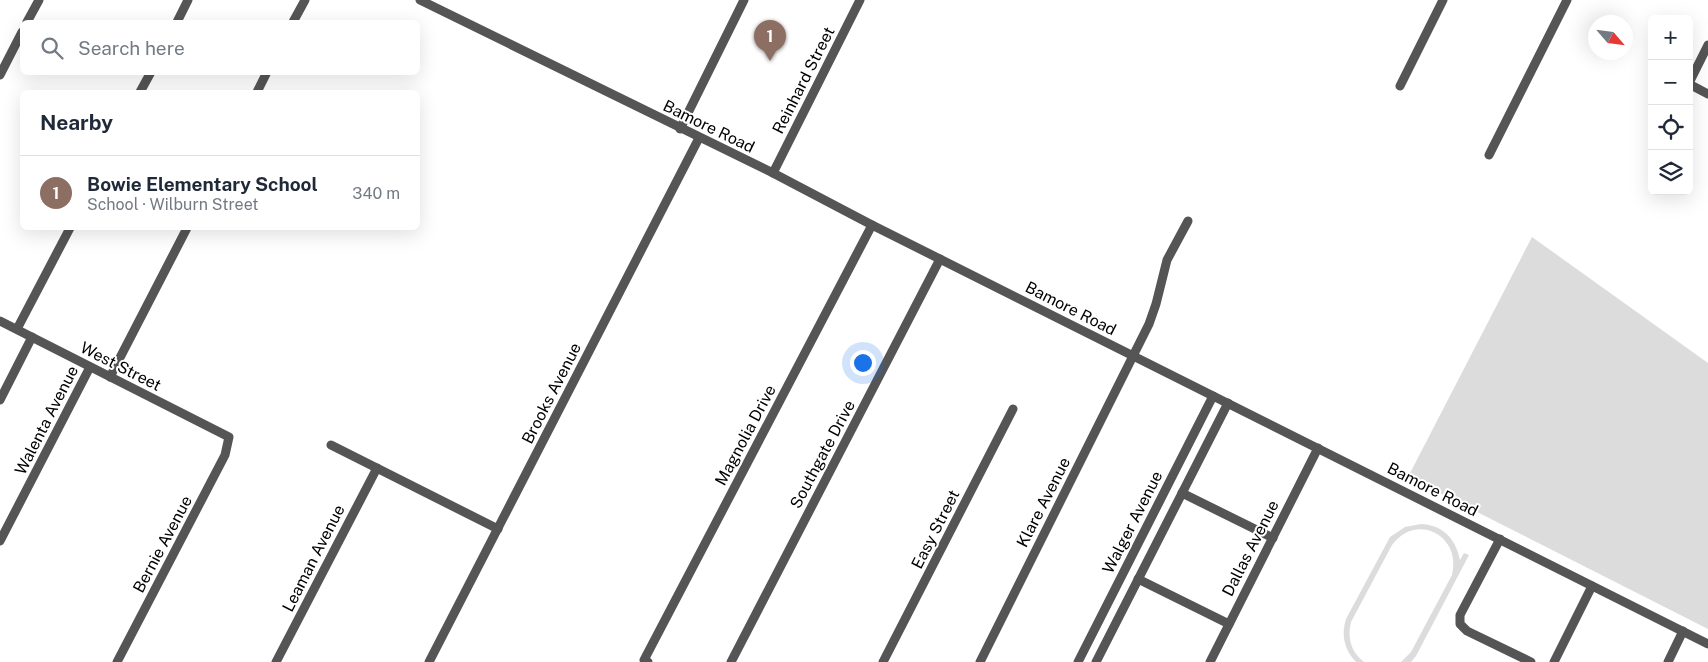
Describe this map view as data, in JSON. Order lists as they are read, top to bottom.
{
  "streets": {
    "street": [
      "Reinhard Street",
      "Bamore Road",
      "West Street",
      "Brooks Avenue",
      "Walenta Avenue",
      "Magnolia Drive",
      "Southgate Drive",
      "Klare Avenue",
      "Walger Avenue",
      "Easy Street",
      "Bernie Avenue",
      "Dallas Avenue",
      "Leaman Avenue"
    ]
  },
  "crossings": [
    ["Reinhard Street", "Bamore Road"],
    ["Bamore Road", "Brooks Avenue"],
    ["Bamore Road", "Magnolia Drive"],
    ["Bamore Road", "Southgate Drive"],
    ["Bamore Road", "Klare Avenue"],
    ["Bamore Road", "Walger Avenue"],
    ["Bamore Road", "Dallas Avenue"],
    ["West Street", "Walenta Avenue"],
    ["West Street", "Bernie Avenue"]
  ],
  "north": "bottom right",
  "page": {
    "map_buttons": ["+", "−"],
    "pins": "1",
    "search": "Search here",
    "heading": "Nearby",
    "list": [
      {
        "mark": "1",
        "name": "Bowie Elementary School",
        "note": "School · Wilburn Street",
        "value": "340 m"
      }
    ]
  }
}
